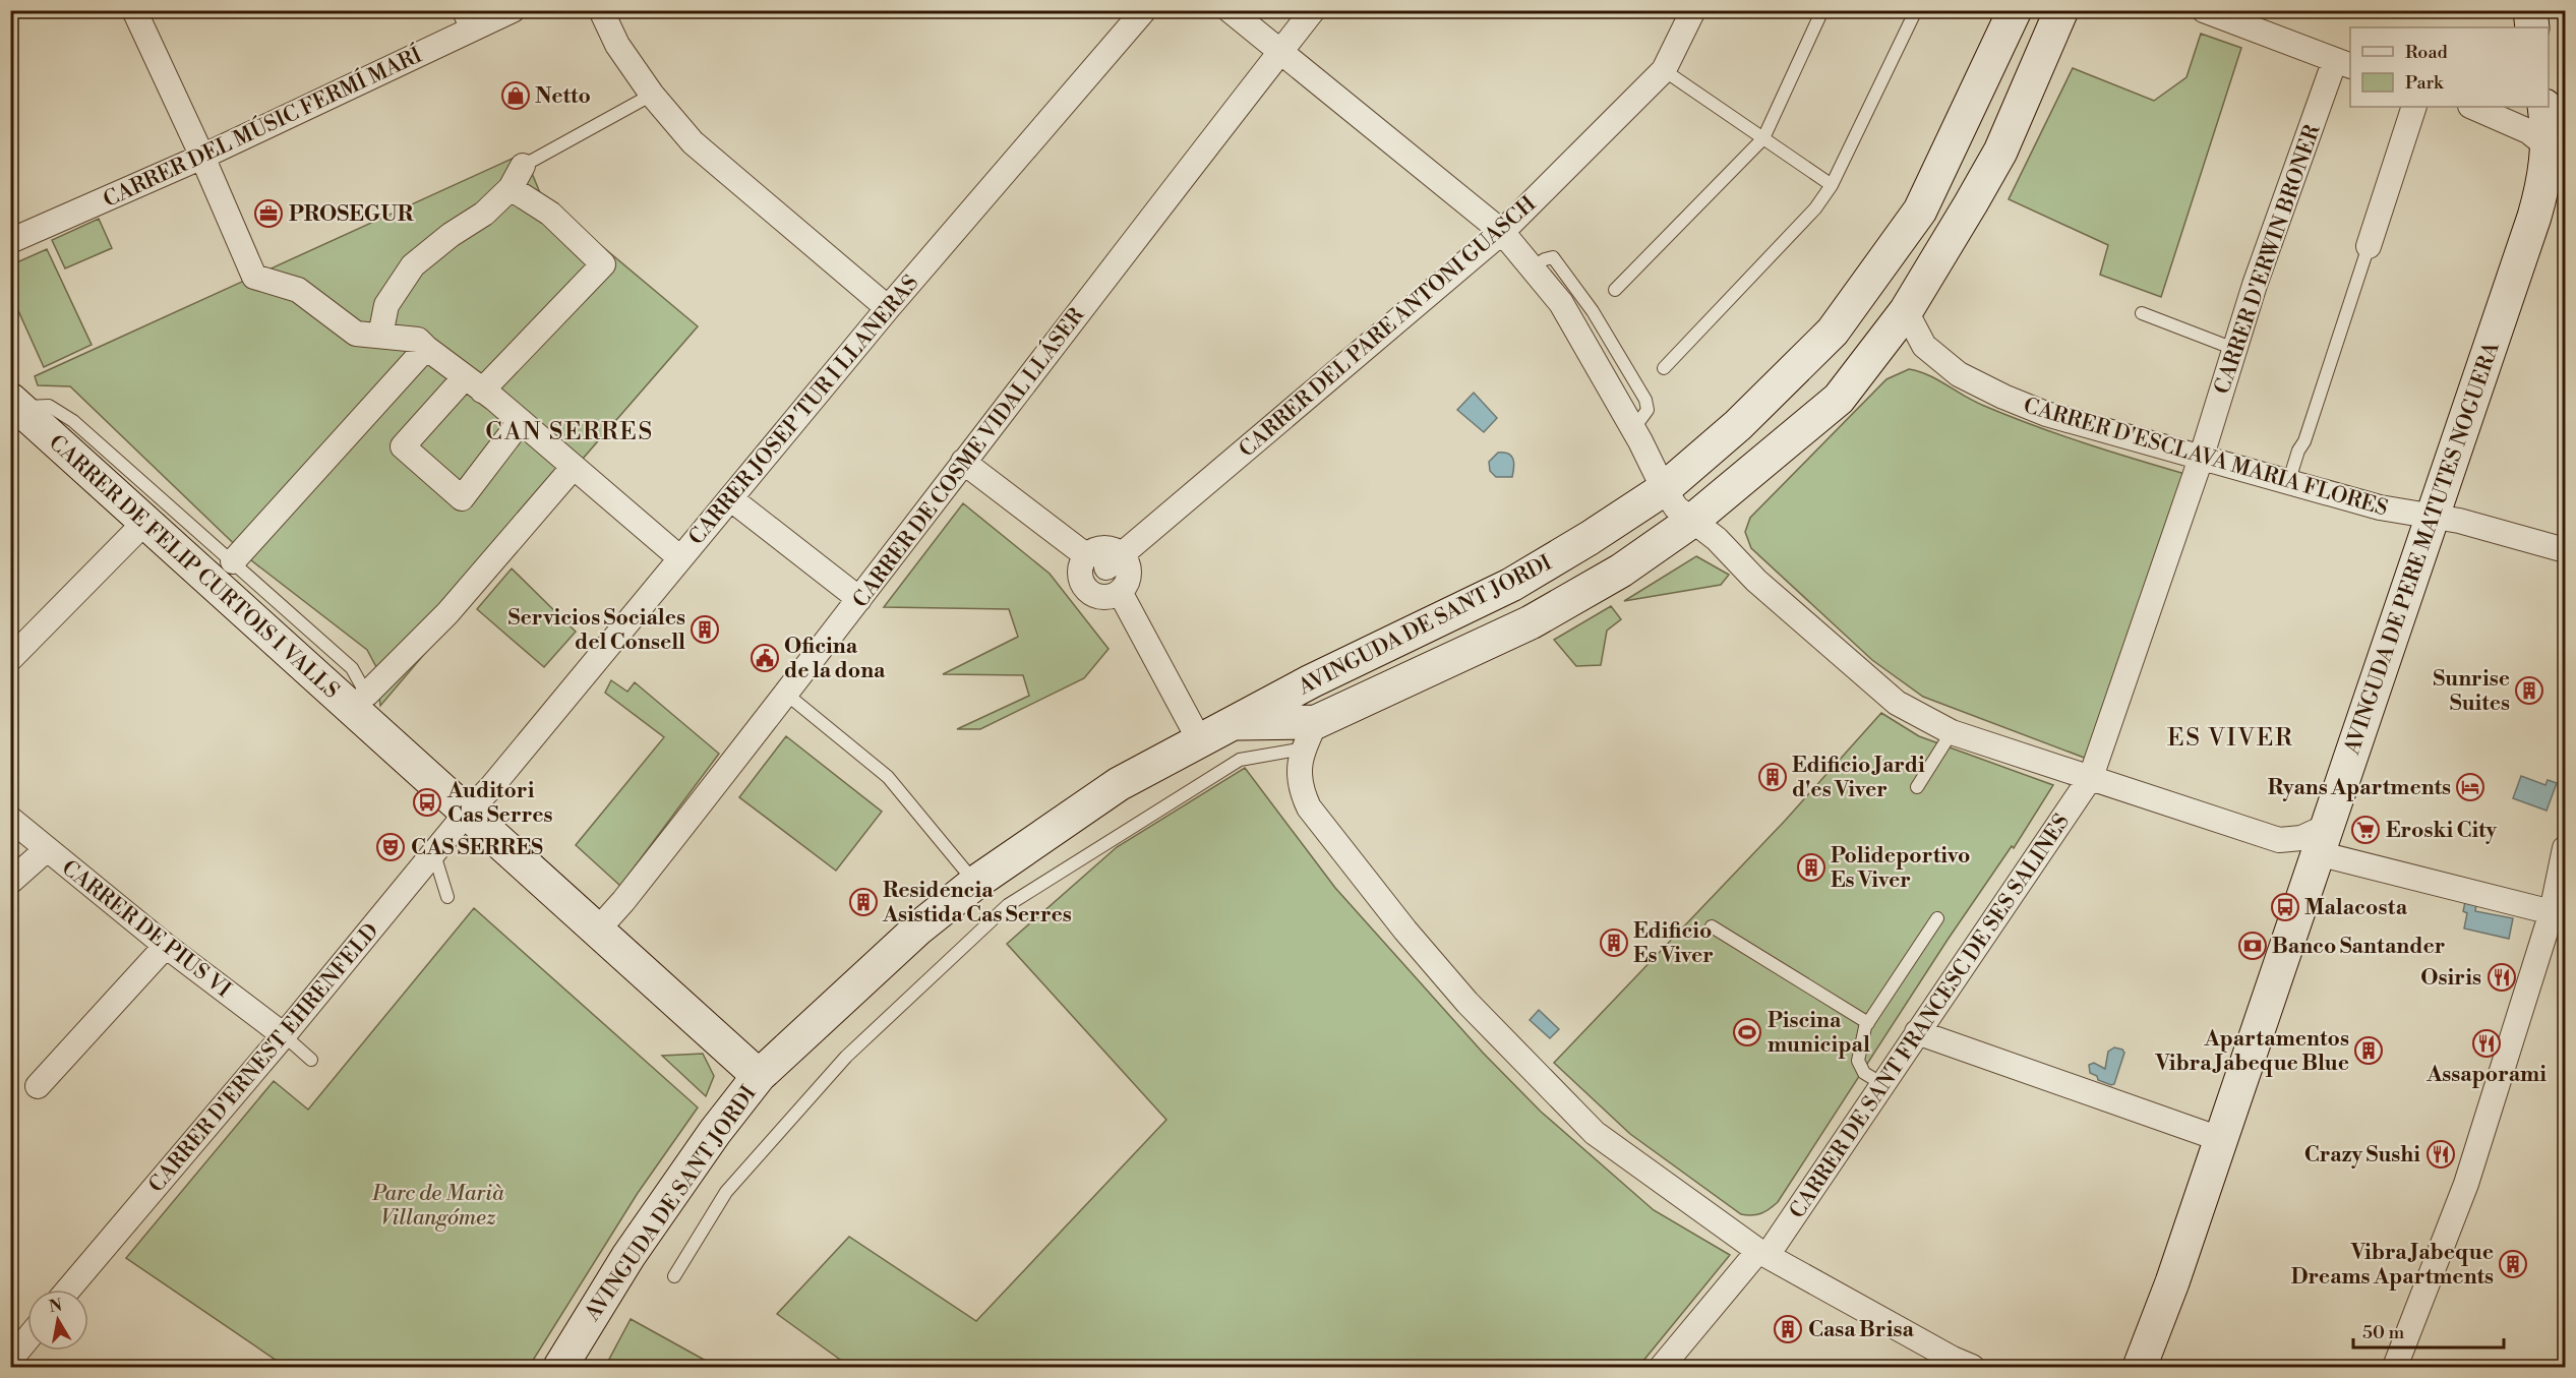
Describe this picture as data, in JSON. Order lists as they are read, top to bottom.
{
  "streets": {
    "street": [
      "CARRER DEL MÚSIC FERMÍ MARÍ",
      "CARRER D'ERWIN BRONER",
      "CARRER DEL PARE ANTONI GUASCH",
      "CARRER JOSEP TUR I LLANERAS",
      "CARRER D'ESCLAVA MARIA FLORES",
      "CARRER DE COSME VIDAL LLÁSER",
      "AVINGUDA DE PERE MATUTES NOGUERA",
      "CARRER DE FELIP CURTOIS I VALLS",
      "AVINGUDA DE SANT JORDI",
      "CARRER DE PIUS VI",
      "CARRER DE SANT FRANCESC DE SES SALINES",
      "CARRER D'ERNEST EHRENFELD"
    ]
  },
  "crossings": [
    ["CARRER D'ERWIN BRONER", "CARRER D'ESCLAVA MARIA FLORES"],
    ["CARRER D'ERWIN BRONER", "CARRER DE SANT FRANCESC DE SES SALINES"],
    ["CARRER JOSEP TUR I LLANERAS", "CARRER DE FELIP CURTOIS I VALLS"],
    ["CARRER JOSEP TUR I LLANERAS", "CARRER D'ERNEST EHRENFELD"],
    ["CARRER D'ESCLAVA MARIA FLORES", "AVINGUDA DE PERE MATUTES NOGUERA"],
    ["CARRER D'ESCLAVA MARIA FLORES", "AVINGUDA DE SANT JORDI"],
    ["CARRER DE COSME VIDAL LLÁSER", "CARRER DE FELIP CURTOIS I VALLS"],
    ["CARRER DE FELIP CURTOIS I VALLS", "AVINGUDA DE SANT JORDI"],
    ["CARRER DE FELIP CURTOIS I VALLS", "CARRER D'ERNEST EHRENFELD"],
    ["CARRER DE PIUS VI", "CARRER D'ERNEST EHRENFELD"]
  ],
  "districts": ["CAN SERRES", "ES VIVER"],
  "parks": ["Parc de Marià Villangómez"],
  "places": {
    "shop": ["Netto"],
    "office": ["PROSEGUR"],
    "building": [
      "Servicios Sociales del Consell",
      "Sunrise Suites",
      "Edificio Jardi d'es Viver",
      "Polideportivo Es Viver",
      "Residencia Asistida Cas Serres",
      "Edificio Es Viver",
      "Apartamentos Vibra Jabeque Blue",
      "Vibra Jabeque Dreams Apartments",
      "Casa Brisa"
    ],
    "public building": ["Oficina de la dona"],
    "hotel": ["Ryans Apartments"],
    "bus stop": ["Auditori Cas Serres", "Malacosta"],
    "supermarket": ["Eroski City"],
    "theatre": ["CAS SERRES"],
    "bank": ["Banco Santander"],
    "restaurant": ["Osiris", "Assaporami", "Crazy Sushi"],
    "sports": ["Piscina municipal"]
  },
  "legend": ["Road", "Park"],
  "scale_bar": "50 m",
  "north": "top"
}
